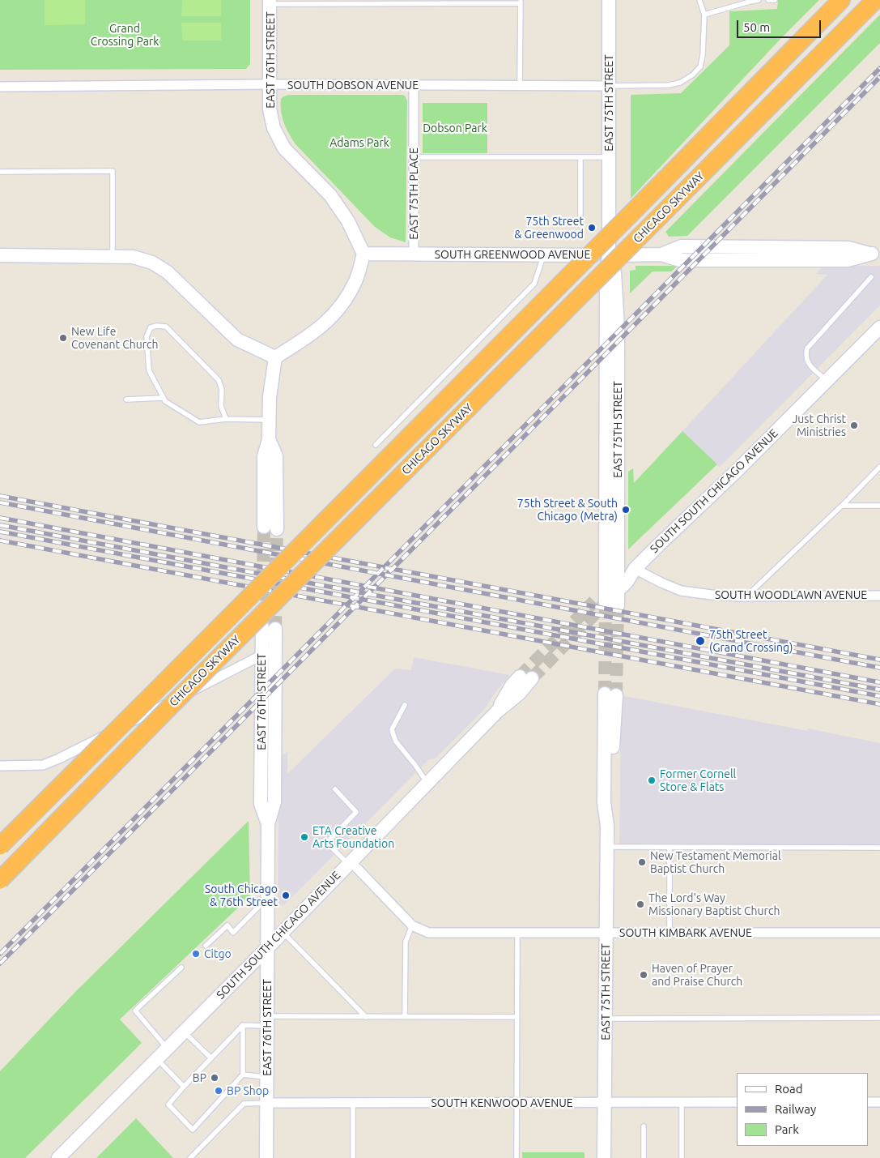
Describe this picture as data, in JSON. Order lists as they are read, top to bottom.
{
  "streets": {
    "highway": ["CHICAGO SKYWAY"],
    "street": [
      "EAST 76TH STREET",
      "SOUTH DOBSON AVENUE",
      "EAST 75TH STREET",
      "EAST 75TH PLACE",
      "SOUTH GREENWOOD AVENUE",
      "SOUTH SOUTH CHICAGO AVENUE",
      "SOUTH WOODLAWN AVENUE",
      "SOUTH KIMBARK AVENUE",
      "SOUTH KENWOOD AVENUE"
    ]
  },
  "crossings": [
    ["EAST 76TH STREET", "SOUTH DOBSON AVENUE"],
    ["EAST 76TH STREET", "SOUTH GREENWOOD AVENUE"],
    ["EAST 76TH STREET", "SOUTH SOUTH CHICAGO AVENUE"],
    ["EAST 76TH STREET", "SOUTH KENWOOD AVENUE"],
    ["SOUTH DOBSON AVENUE", "EAST 75TH STREET"],
    ["SOUTH DOBSON AVENUE", "EAST 75TH PLACE"],
    ["EAST 75TH STREET", "SOUTH GREENWOOD AVENUE"],
    ["EAST 75TH STREET", "SOUTH SOUTH CHICAGO AVENUE"],
    ["EAST 75TH STREET", "SOUTH KIMBARK AVENUE"],
    ["EAST 75TH STREET", "SOUTH KENWOOD AVENUE"],
    ["EAST 75TH PLACE", "SOUTH GREENWOOD AVENUE"],
    ["SOUTH SOUTH CHICAGO AVENUE", "SOUTH WOODLAWN AVENUE"],
    ["SOUTH SOUTH CHICAGO AVENUE", "SOUTH KIMBARK AVENUE"]
  ],
  "parks": ["Grand Crossing Park", "Dobson Park", "Adams Park"],
  "places": [
    "75th Street & Greenwood",
    "New Life Covenant Church",
    "Just Christ Ministries",
    "75th Street & South Chicago (Metra)",
    "75th Street (Grand Crossing)",
    "Former Cornell Store & Flats",
    "ETA Creative Arts Foundation",
    "New Testament Memorial Baptist Church",
    "South Chicago & 76th Street",
    "The Lord's Way Missionary Baptist Church",
    "Citgo",
    "Haven of Prayer and Praise Church",
    "BP",
    "BP Shop"
  ],
  "legend": ["Road", "Railway", "Park"],
  "scale_bar": "50 m"
}
